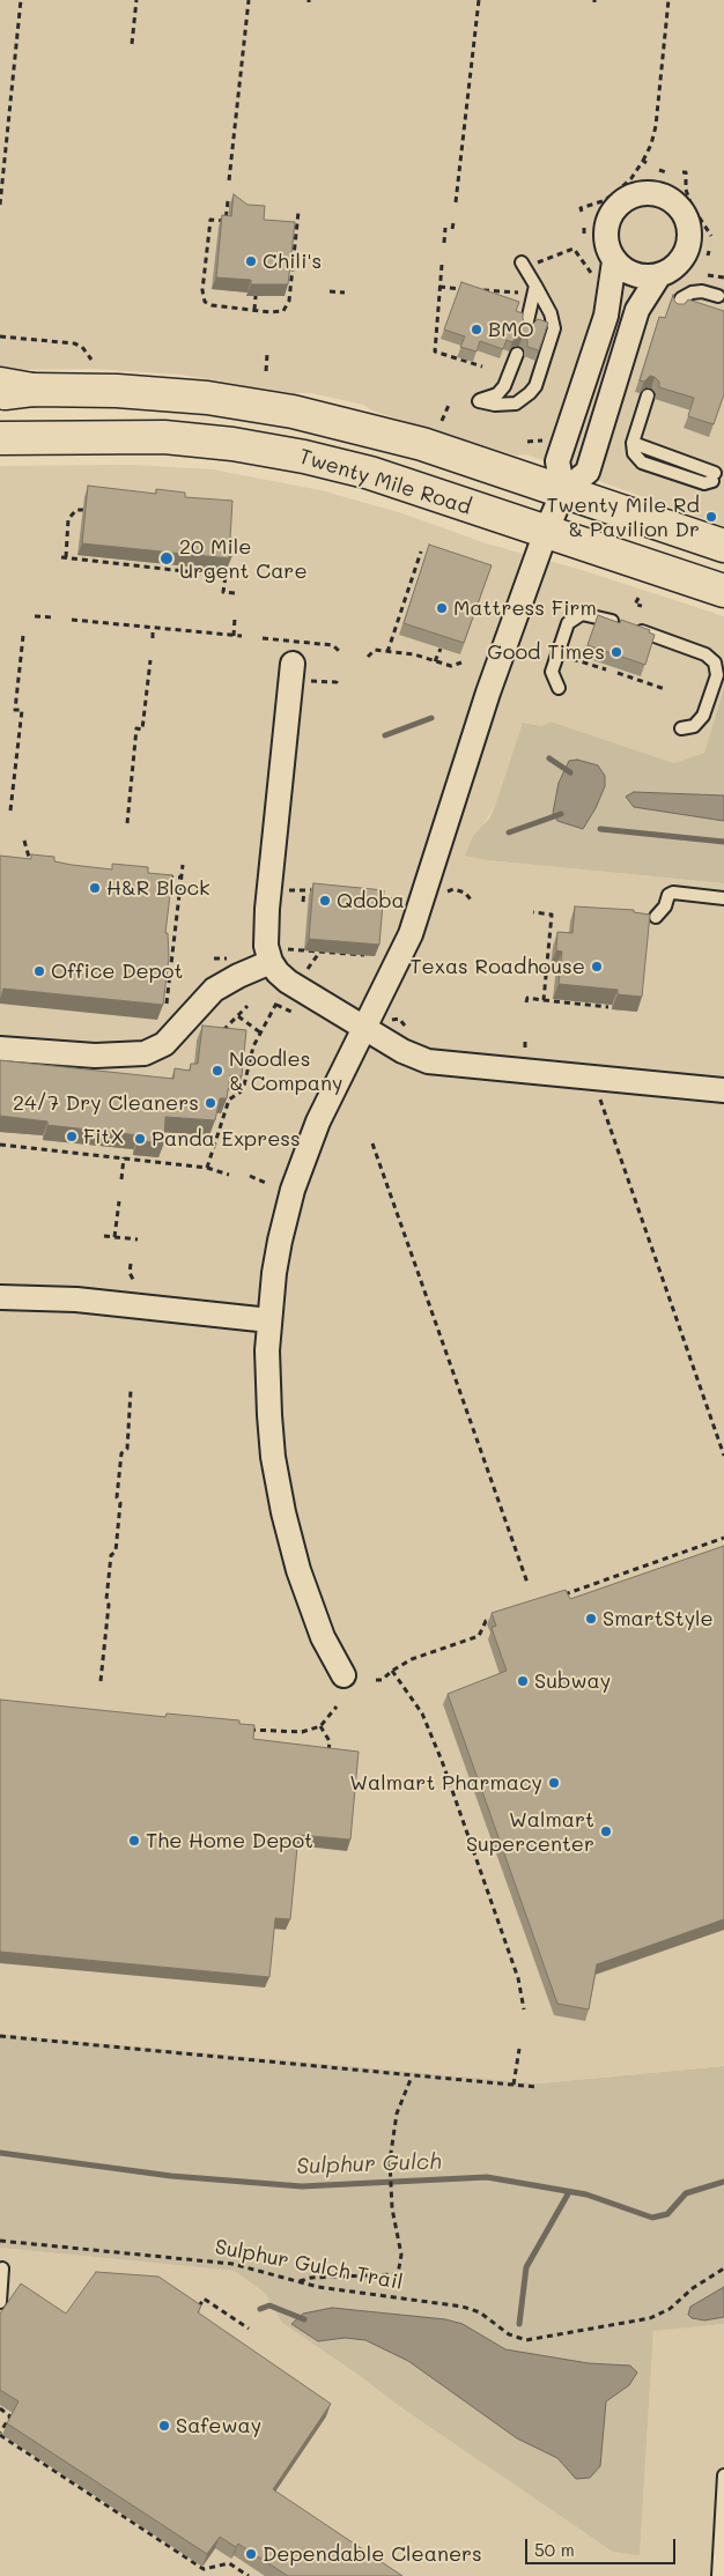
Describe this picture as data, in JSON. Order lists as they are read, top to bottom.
{
  "streets": {
    "main road": ["Twenty Mile Road"],
    "path": ["Sulphur Gulch Trail"]
  },
  "water": ["Sulphur Gulch"],
  "places": [
    "Chili's",
    "BMO",
    "Twenty Mile Rd & Pavilion Dr",
    "20 Mile Urgent Care",
    "Mattress Firm",
    "Good Times",
    "H&R Block",
    "Qdoba",
    "Texas Roadhouse",
    "Office Depot",
    "Noodles & Company",
    "24/7 Dry Cleaners",
    "FitX",
    "Panda Express",
    "SmartStyle",
    "Subway",
    "Walmart Pharmacy",
    "Walmart Supercenter",
    "The Home Depot",
    "Safeway",
    "Dependable Cleaners"
  ],
  "scale_bar": "50 m"
}
